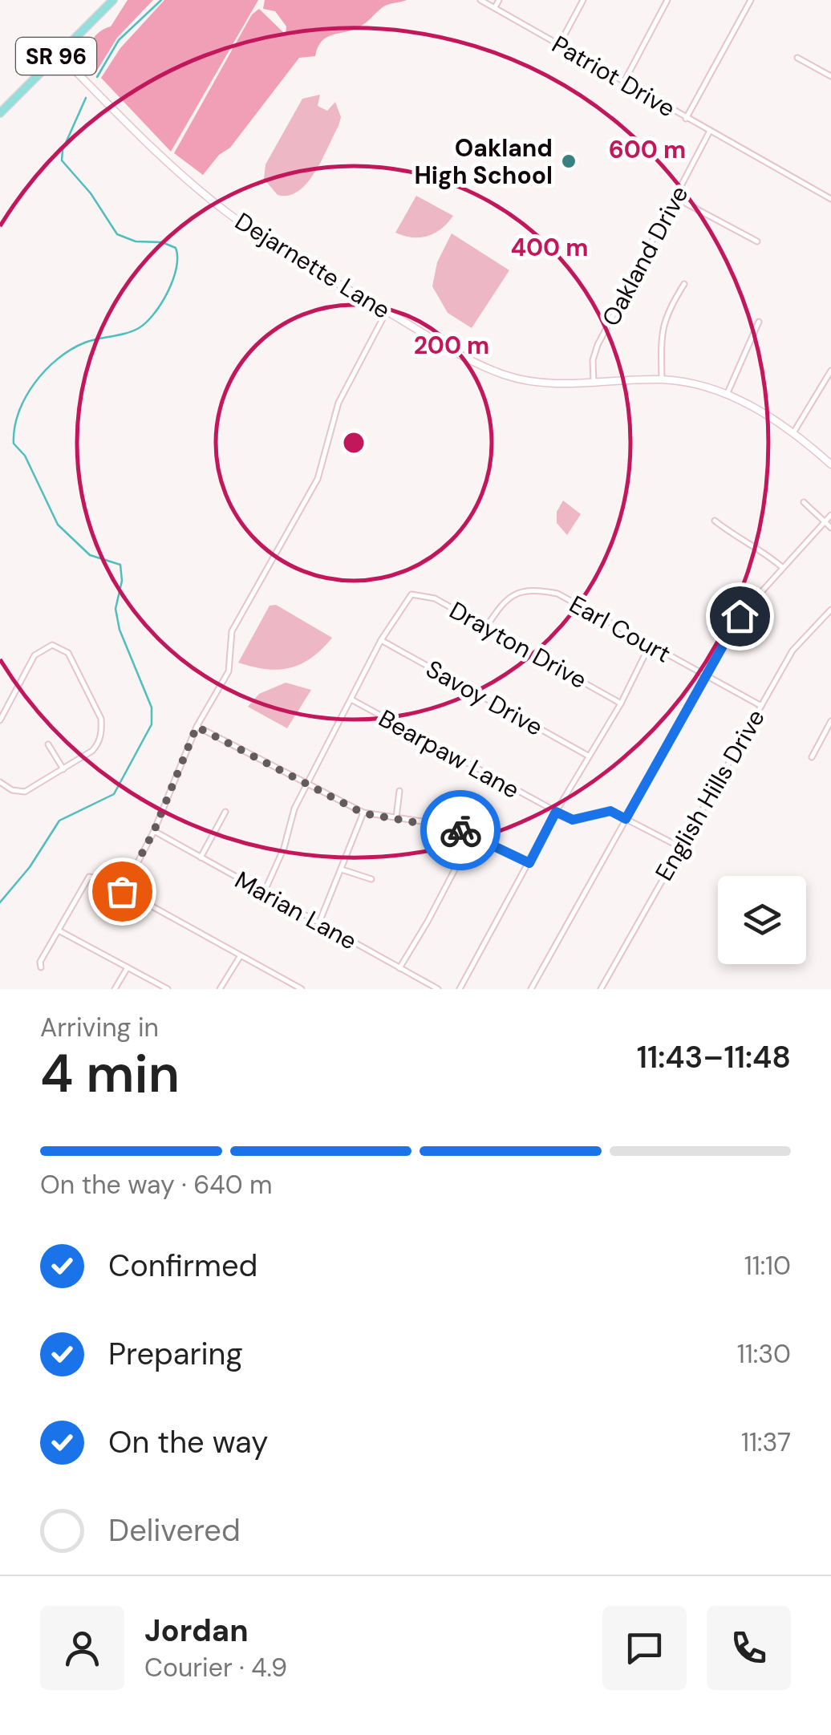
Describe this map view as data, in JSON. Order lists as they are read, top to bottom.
{
  "streets": {
    "main road": ["SR 96", "Dejarnette Lane"],
    "street": [
      "Patriot Drive",
      "Oakland Drive",
      "Earl Court",
      "Drayton Drive",
      "Savoy Drive",
      "Bearpaw Lane",
      "English Hills Drive",
      "Marian Lane"
    ]
  },
  "crossings": [
    ["SR 96", "Dejarnette Lane"],
    ["Patriot Drive", "Oakland Drive"],
    ["Oakland Drive", "Dejarnette Lane"],
    ["Earl Court", "Drayton Drive"],
    ["Earl Court", "English Hills Drive"],
    ["Drayton Drive", "Savoy Drive"],
    ["Bearpaw Lane", "English Hills Drive"]
  ],
  "places": ["Oakland High School"],
  "page": {
    "heading": ["4 min", "Arriving in", "11:43–11:48"],
    "panel": ["Jordan", "Courier · 4.9"],
    "bar": "On the way · 640 m",
    "list": [
      ["Confirmed", "11:10"],
      ["Preparing", "11:30"],
      ["On the way", "11:37"],
      "Delivered"
    ]
  },
  "rings": ["600 m", "400 m", "200 m"]
}
